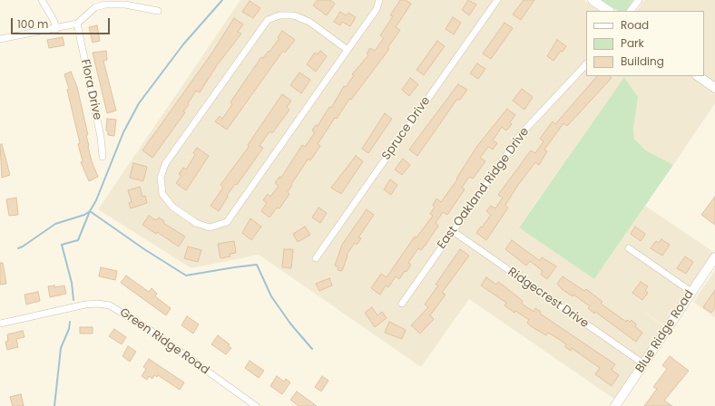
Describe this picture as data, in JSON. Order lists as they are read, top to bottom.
{
  "streets": {
    "street": [
      "Flora Drive",
      "Spruce Drive",
      "East Oakland Ridge Drive",
      "Ridgecrest Drive",
      "Blue Ridge Road",
      "Green Ridge Road"
    ]
  },
  "crossings": [
    ["East Oakland Ridge Drive", "Ridgecrest Drive"],
    ["Ridgecrest Drive", "Blue Ridge Road"]
  ],
  "legend": ["Road", "Park", "Building"],
  "scale_bar": "100 m"
}
